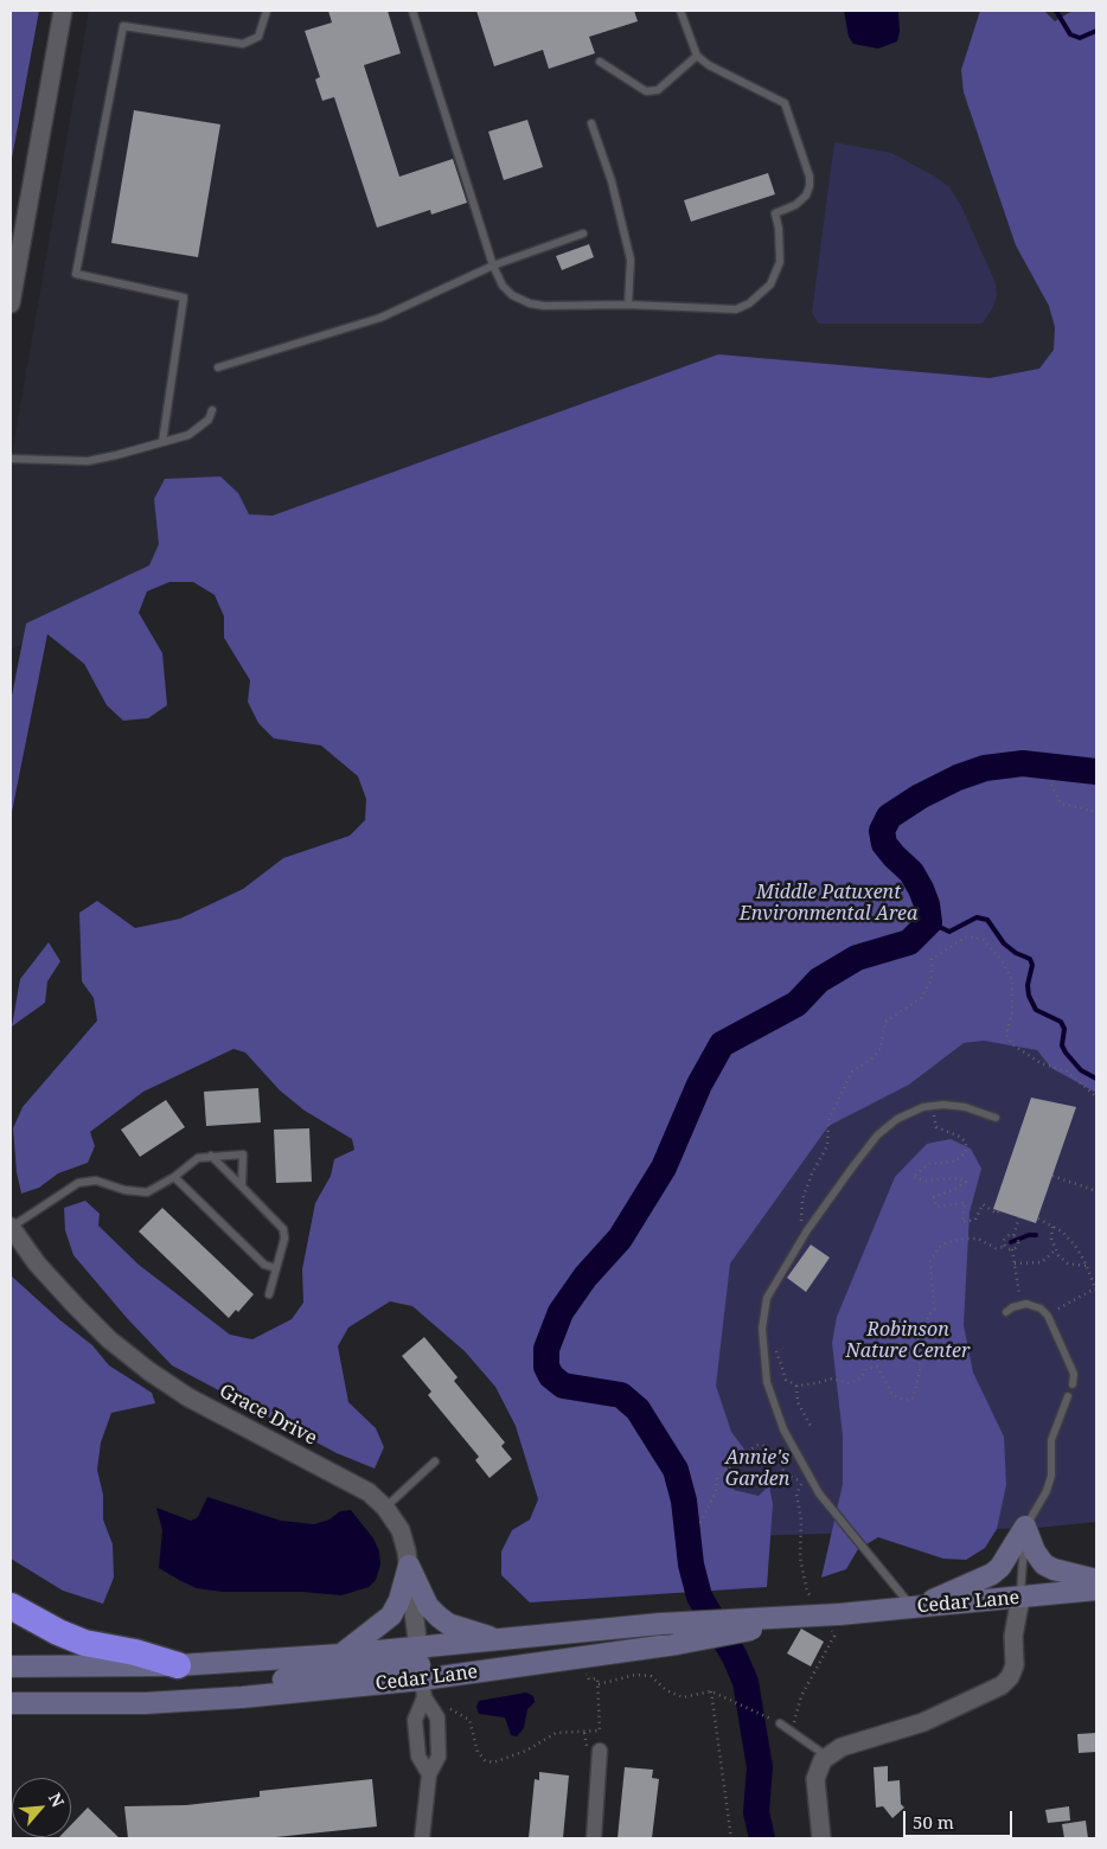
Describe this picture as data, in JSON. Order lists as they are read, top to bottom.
{
  "streets": {
    "main road": ["Cedar Lane"],
    "street": ["Grace Drive"]
  },
  "crossings": [
    ["Grace Drive", "Cedar Lane"]
  ],
  "parks": ["Middle Patuxent Environmental Area", "Robinson Nature Center", "Annie's Garden"],
  "scale_bar": "50 m",
  "north": "top right"
}
